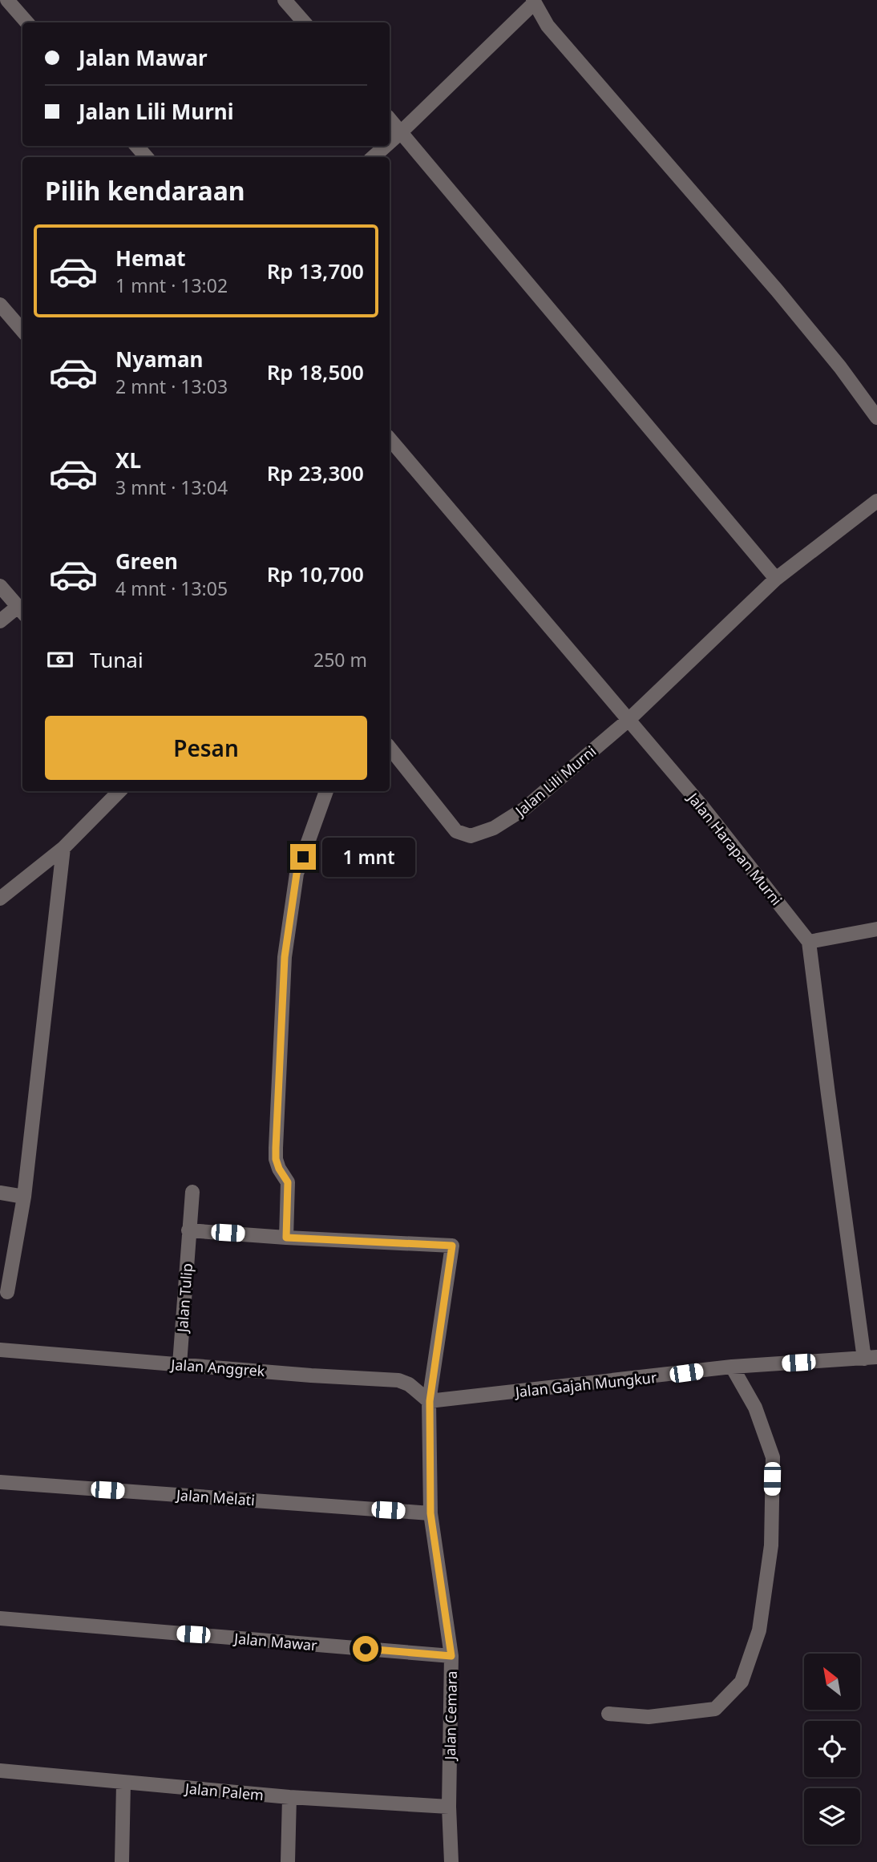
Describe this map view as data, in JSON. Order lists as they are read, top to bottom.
{
  "streets": {
    "street": [
      "Jalan Lili Murni",
      "Jalan Harapan Murni",
      "Jalan Tulip",
      "Jalan Anggrek",
      "Jalan Gajah Mungkur",
      "Jalan Melati",
      "Jalan Mawar",
      "Jalan Cemara",
      "Jalan Palem"
    ]
  },
  "crossings": [
    ["Jalan Lili Murni", "Jalan Harapan Murni"],
    ["Jalan Tulip", "Jalan Anggrek"],
    ["Jalan Anggrek", "Jalan Gajah Mungkur"],
    ["Jalan Anggrek", "Jalan Cemara"],
    ["Jalan Gajah Mungkur", "Jalan Cemara"],
    ["Jalan Melati", "Jalan Cemara"],
    ["Jalan Mawar", "Jalan Cemara"],
    ["Jalan Cemara", "Jalan Palem"]
  ],
  "north": "top left",
  "page": {
    "banner": ["Jalan Mawar", "Jalan Lili Murni"],
    "heading": "Pilih kendaraan",
    "list": [
      {
        "name": "Hemat",
        "note": "1 mnt · 13:02",
        "value": "Rp 13,700"
      },
      {
        "name": "Nyaman",
        "note": "2 mnt · 13:03",
        "value": "Rp 18,500"
      },
      {
        "name": "XL",
        "note": "3 mnt · 13:04",
        "value": "Rp 23,300"
      },
      {
        "name": "Green",
        "note": "4 mnt · 13:05",
        "value": "Rp 10,700"
      }
    ],
    "pay": ["Tunai", "250 m"],
    "buttons": "Pesan",
    "bubble": "1 mnt"
  }
}
